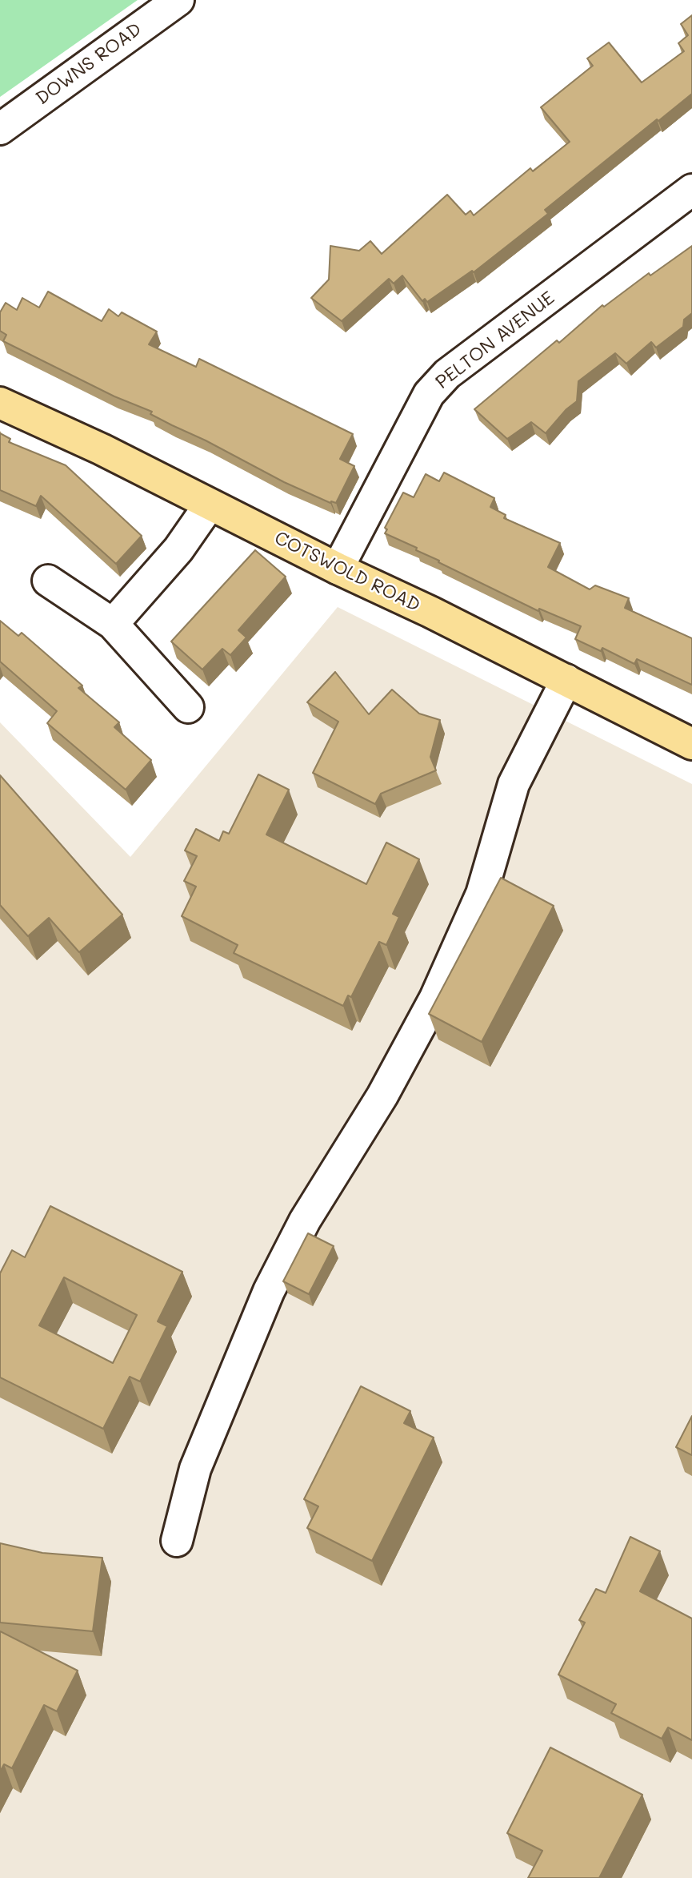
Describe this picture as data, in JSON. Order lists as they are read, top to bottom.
{
  "streets": {
    "main road": ["COTSWOLD ROAD"],
    "street": ["DOWNS ROAD", "PELTON AVENUE"]
  },
  "crossings": [
    ["PELTON AVENUE", "COTSWOLD ROAD"]
  ]
}
